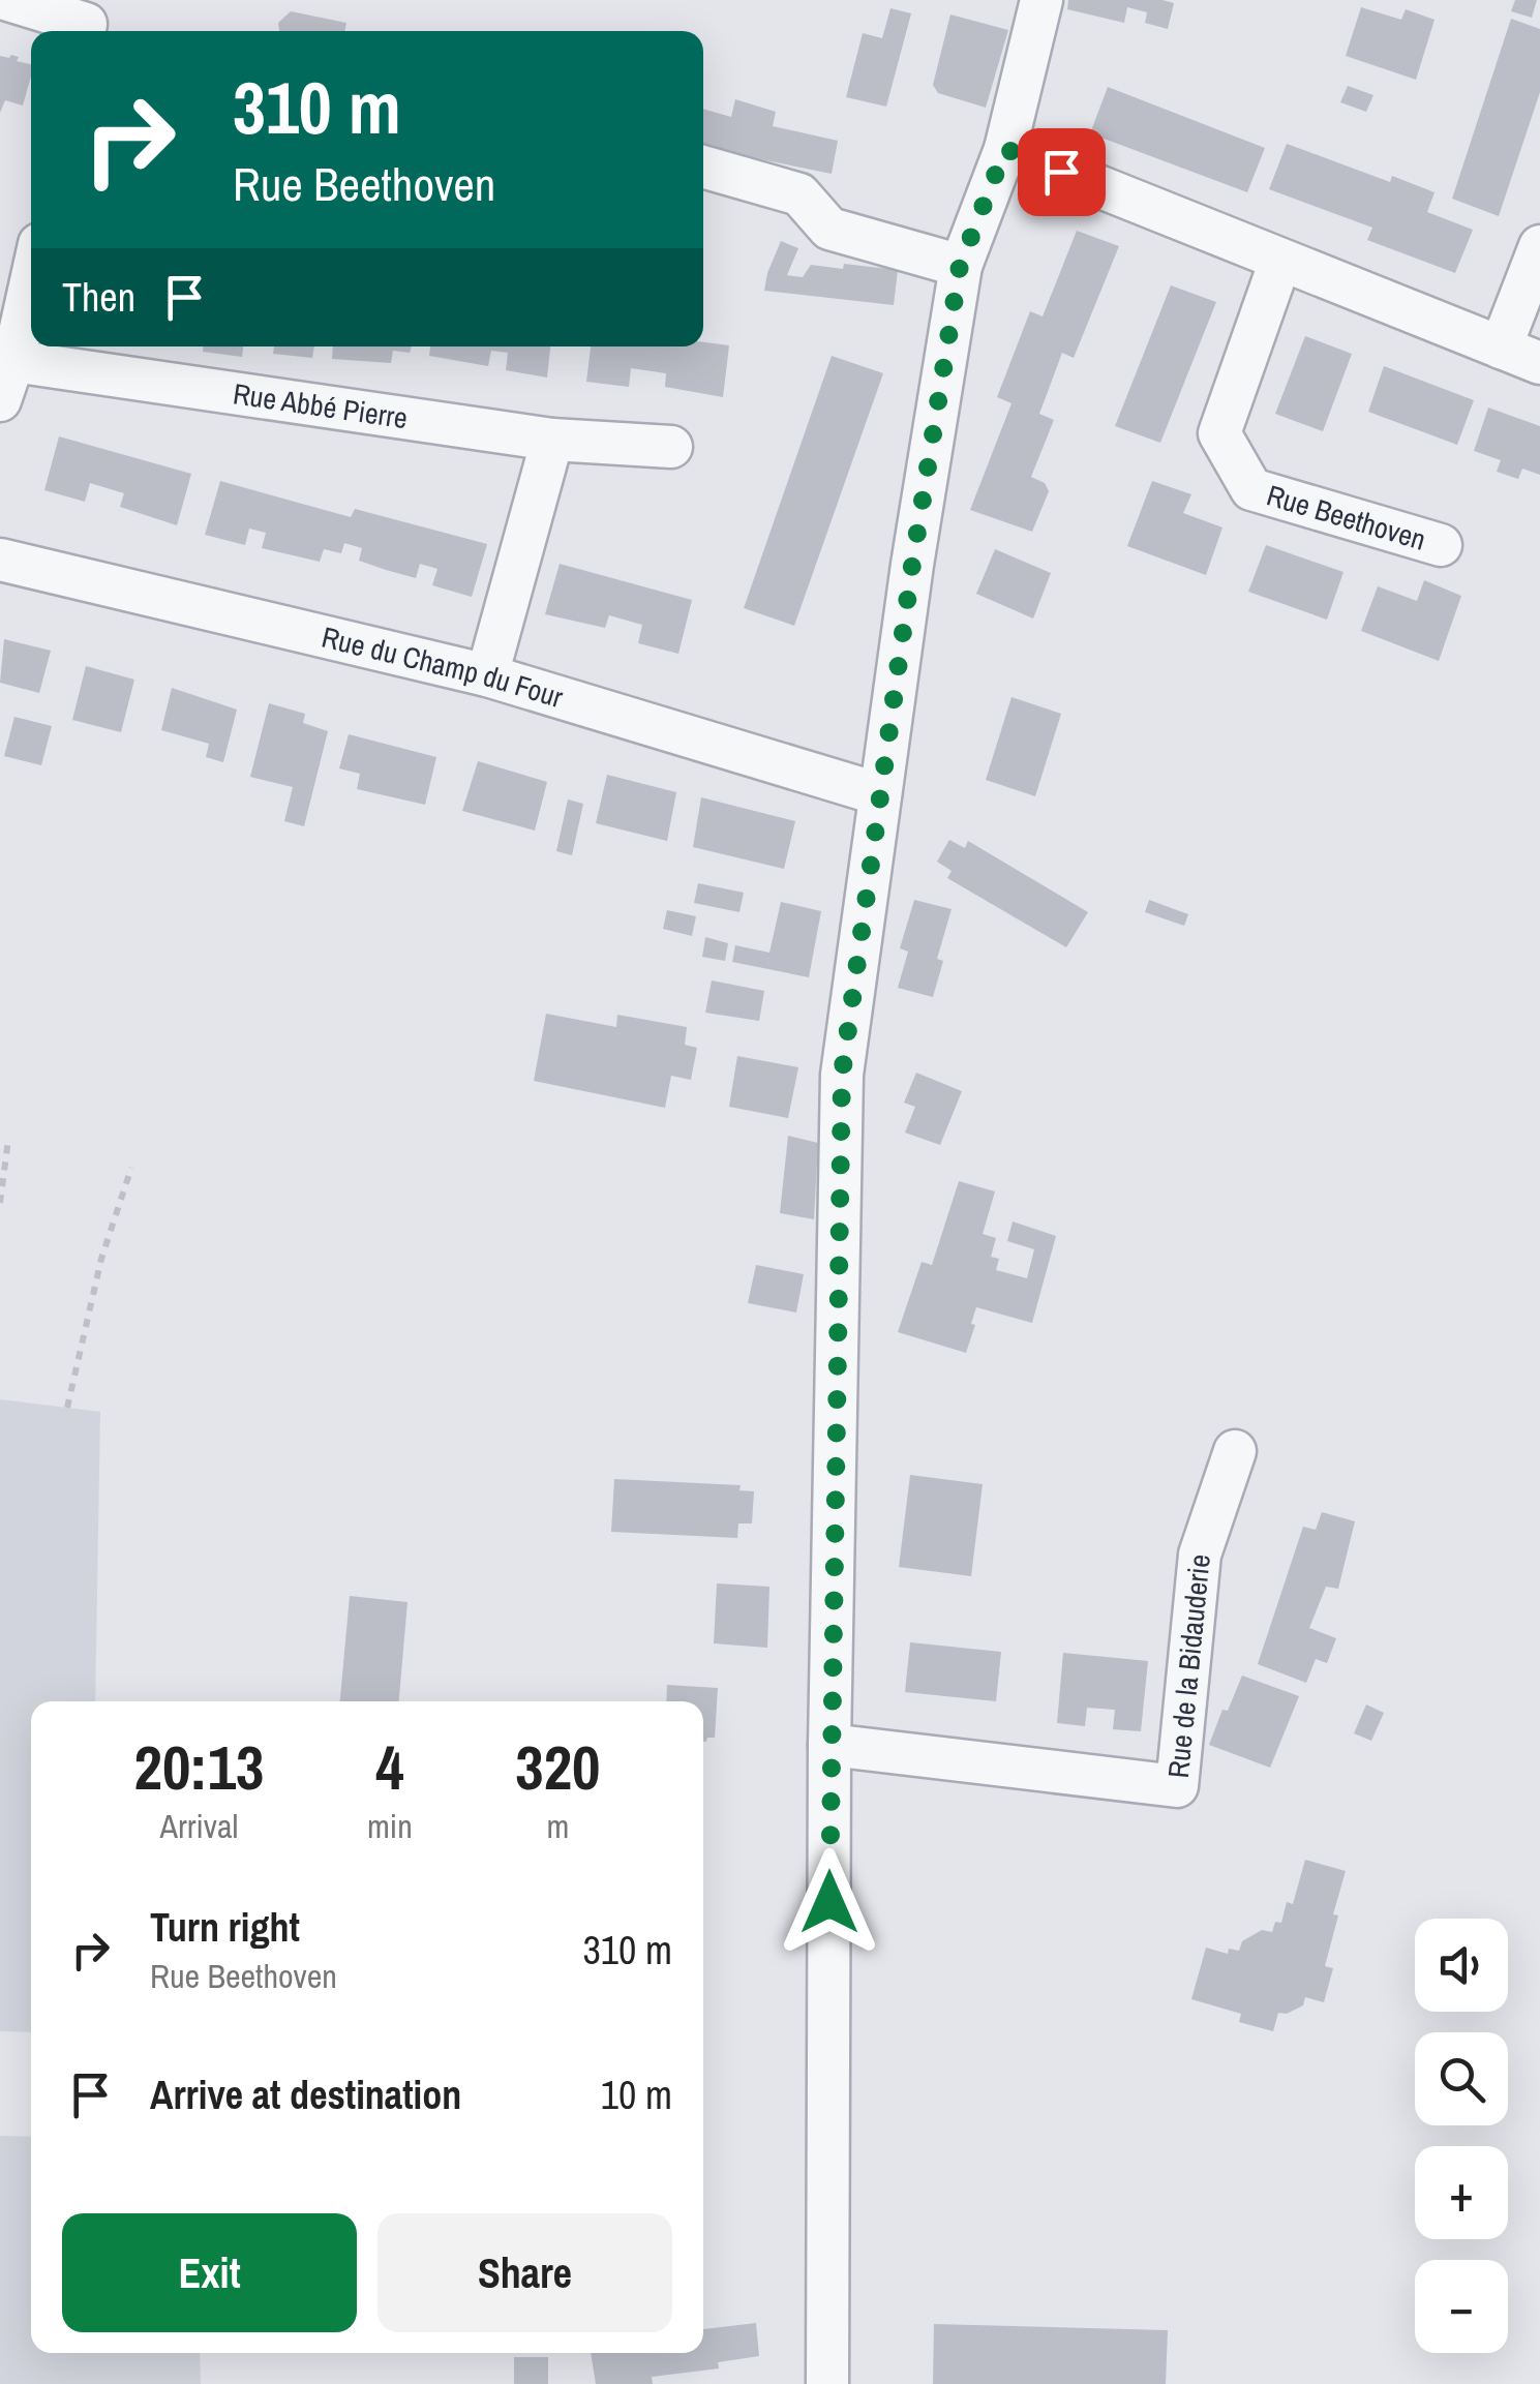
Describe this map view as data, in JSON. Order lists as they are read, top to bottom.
{
  "streets": {
    "street": [
      "Rue Abbé Pierre",
      "Rue Beethoven",
      "Rue du Champ du Four",
      "Rue de la Bidauderie"
    ]
  },
  "page": {
    "turn": ["310 m", "Rue Beethoven"],
    "then": "Then",
    "eta": [
      "20:13",
      "Arrival",
      "4",
      "min",
      "320",
      "m"
    ],
    "list": [
      {
        "name": "Turn right",
        "note": "Rue Beethoven",
        "value": "310 m"
      },
      {
        "name": "Arrive at destination",
        "value": "10 m"
      }
    ],
    "map_buttons": ["+", "−"],
    "buttons": ["Exit", "Share"]
  }
}
